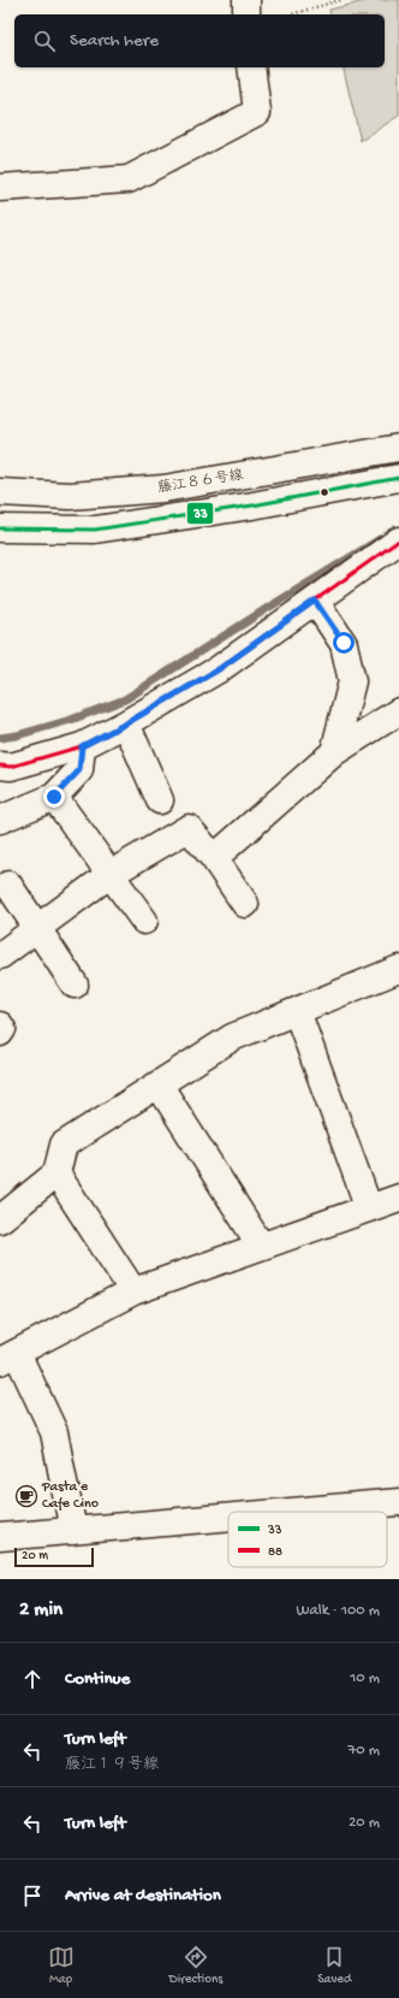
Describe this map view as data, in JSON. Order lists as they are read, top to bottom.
{
  "streets": {
    "street": ["藤江８６号線"]
  },
  "places": {
    "cafe": ["Pasta e Cafe Cino"]
  },
  "lines": ["transit line 33", "transit line 88"],
  "legend": ["33", "88"],
  "scale_bar": "20 m",
  "page": {
    "search": "Search here",
    "scale": "20 m",
    "heading": ["2 min", "Walk · 100 m"],
    "list": [
      ["Continue", "10 m"],
      ["Turn left", "藤江１９号線", "70 m"],
      ["Turn left", "20 m"],
      "Arrive at destination"
    ],
    "nav": ["Map", "Directions", "Saved"]
  }
}
